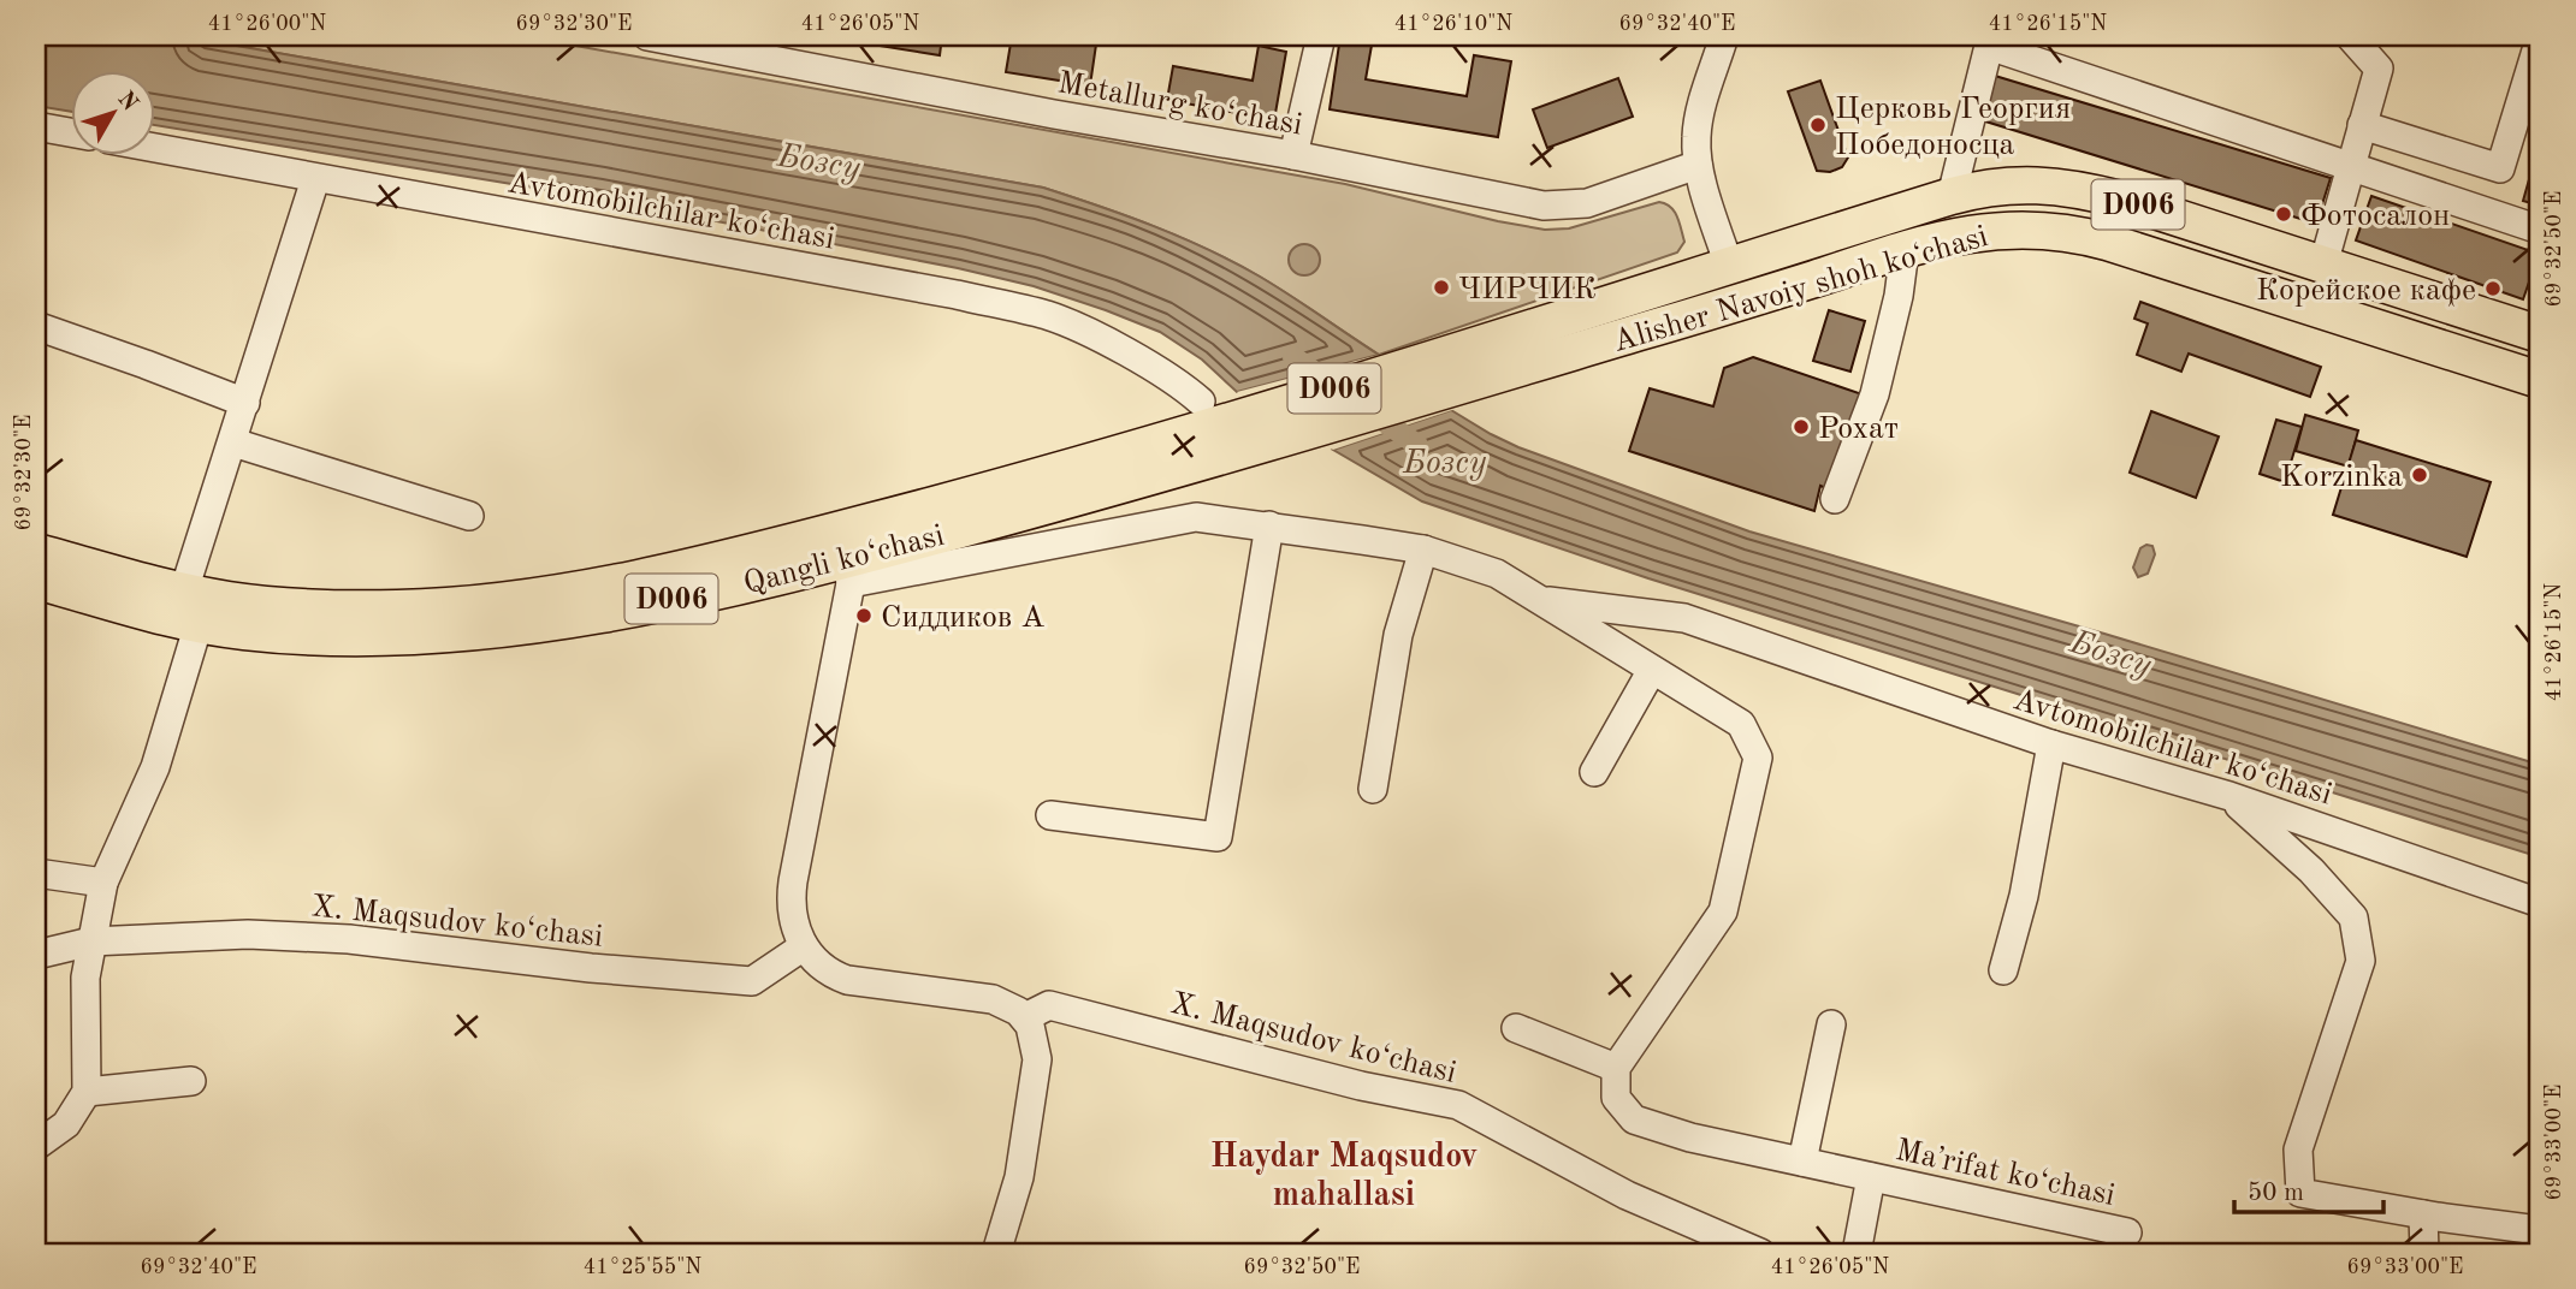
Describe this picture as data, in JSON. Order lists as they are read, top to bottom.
{
  "streets": {
    "main road": ["D006", "Alisher Navoiy shoh koʻchasi", "Qangli ko‘chasi"],
    "street": [
      "Metallurg ko‘chasi",
      "Avtomobilchilar ko‘chasi",
      "X. Maqsudov ko‘chasi",
      "Maʼrifat ko‘chasi"
    ]
  },
  "crossings": [
    ["Alisher Navoiy shoh koʻchasi", "Qangli ko‘chasi"]
  ],
  "districts": ["Haydar Maqsudov mahallasi"],
  "water": ["Бозсу"],
  "places": [
    "Церковь Георгия Победоносца",
    "Фотосалон",
    "ЧИРЧИК",
    "Корейское кафе",
    "Рохат",
    "Korzinka",
    "Сиддиков А"
  ],
  "scale_bar": "50 m",
  "north": "top right",
  "coordinates": [
    "41°26'00\"N",
    "69°32'30\"E",
    "41°26'05\"N",
    "41°26'10\"N",
    "69°32'40\"E",
    "41°26'15\"N",
    "69°32'50\"E",
    "69°33'00\"E",
    "41°25'55\"N"
  ]
}
